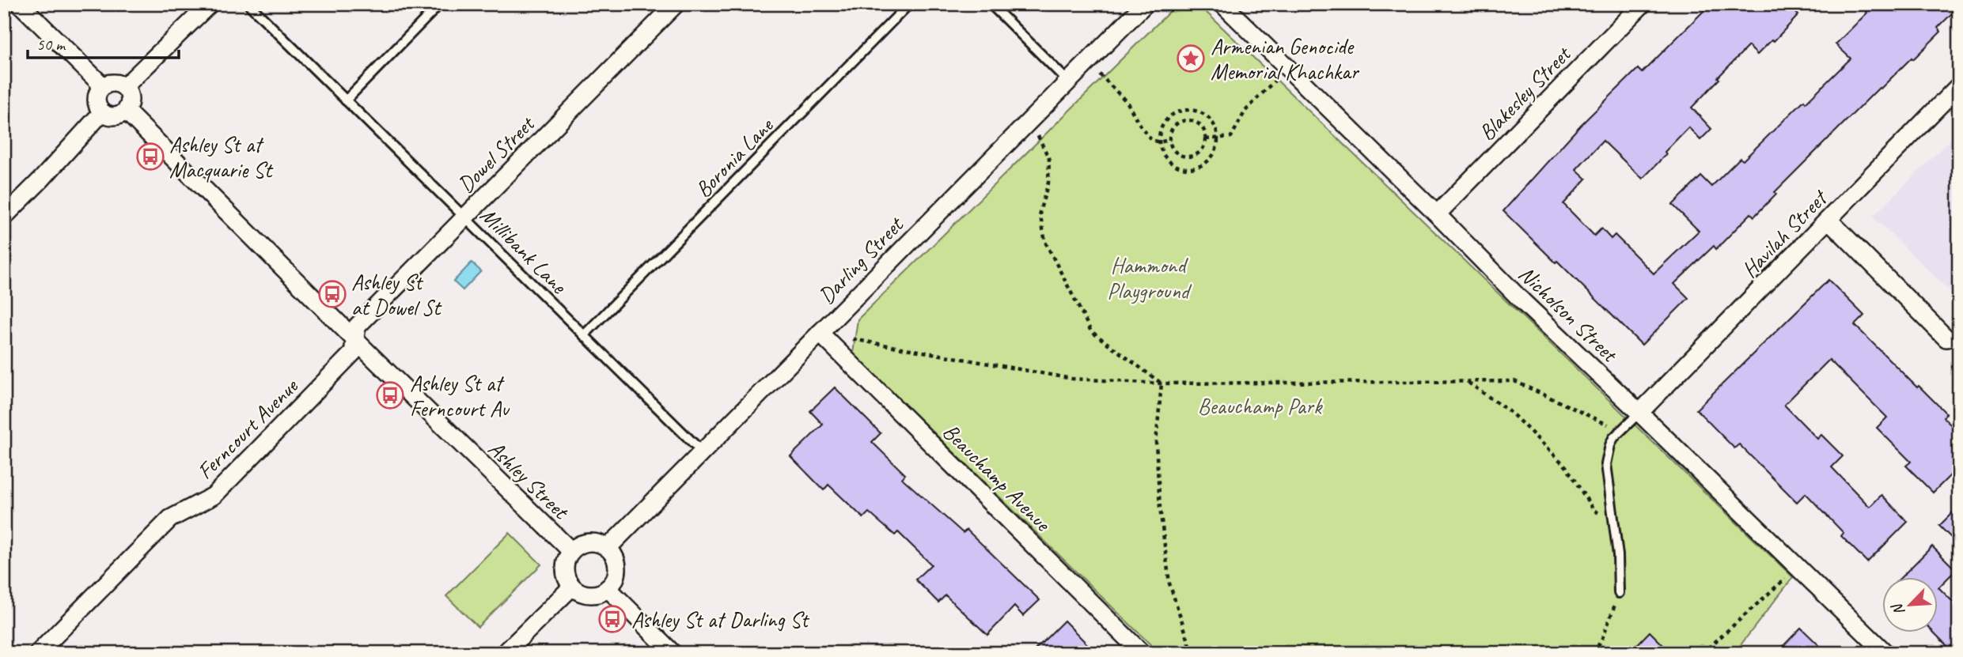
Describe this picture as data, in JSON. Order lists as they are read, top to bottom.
{
  "streets": {
    "street": [
      "Blakesley Street",
      "Dowel Street",
      "Havilah Street",
      "Darling Street",
      "Nicholson Street",
      "Ferncourt Avenue",
      "Beauchamp Avenue",
      "Ashley Street"
    ],
    "lane": ["Boronia Lane", "Millibank Lane"]
  },
  "crossings": [
    ["Blakesley Street", "Nicholson Street"],
    ["Dowel Street", "Millibank Lane"],
    ["Dowel Street", "Ferncourt Avenue"],
    ["Dowel Street", "Ashley Street"],
    ["Boronia Lane", "Millibank Lane"],
    ["Havilah Street", "Nicholson Street"],
    ["Millibank Lane", "Darling Street"],
    ["Darling Street", "Beauchamp Avenue"],
    ["Darling Street", "Ashley Street"],
    ["Ferncourt Avenue", "Ashley Street"]
  ],
  "parks": ["Hammond Playground", "Beauchamp Park"],
  "places": {
    "place": ["Armenian Genocide Memorial Khachkar"],
    "bus stop": [
      "Ashley St at Macquarie St",
      "Ashley St at Dowel St",
      "Ashley St at Ferncourt Av",
      "Ashley St at Darling St"
    ]
  },
  "scale_bar": "50 m",
  "north": "bottom left"
}
